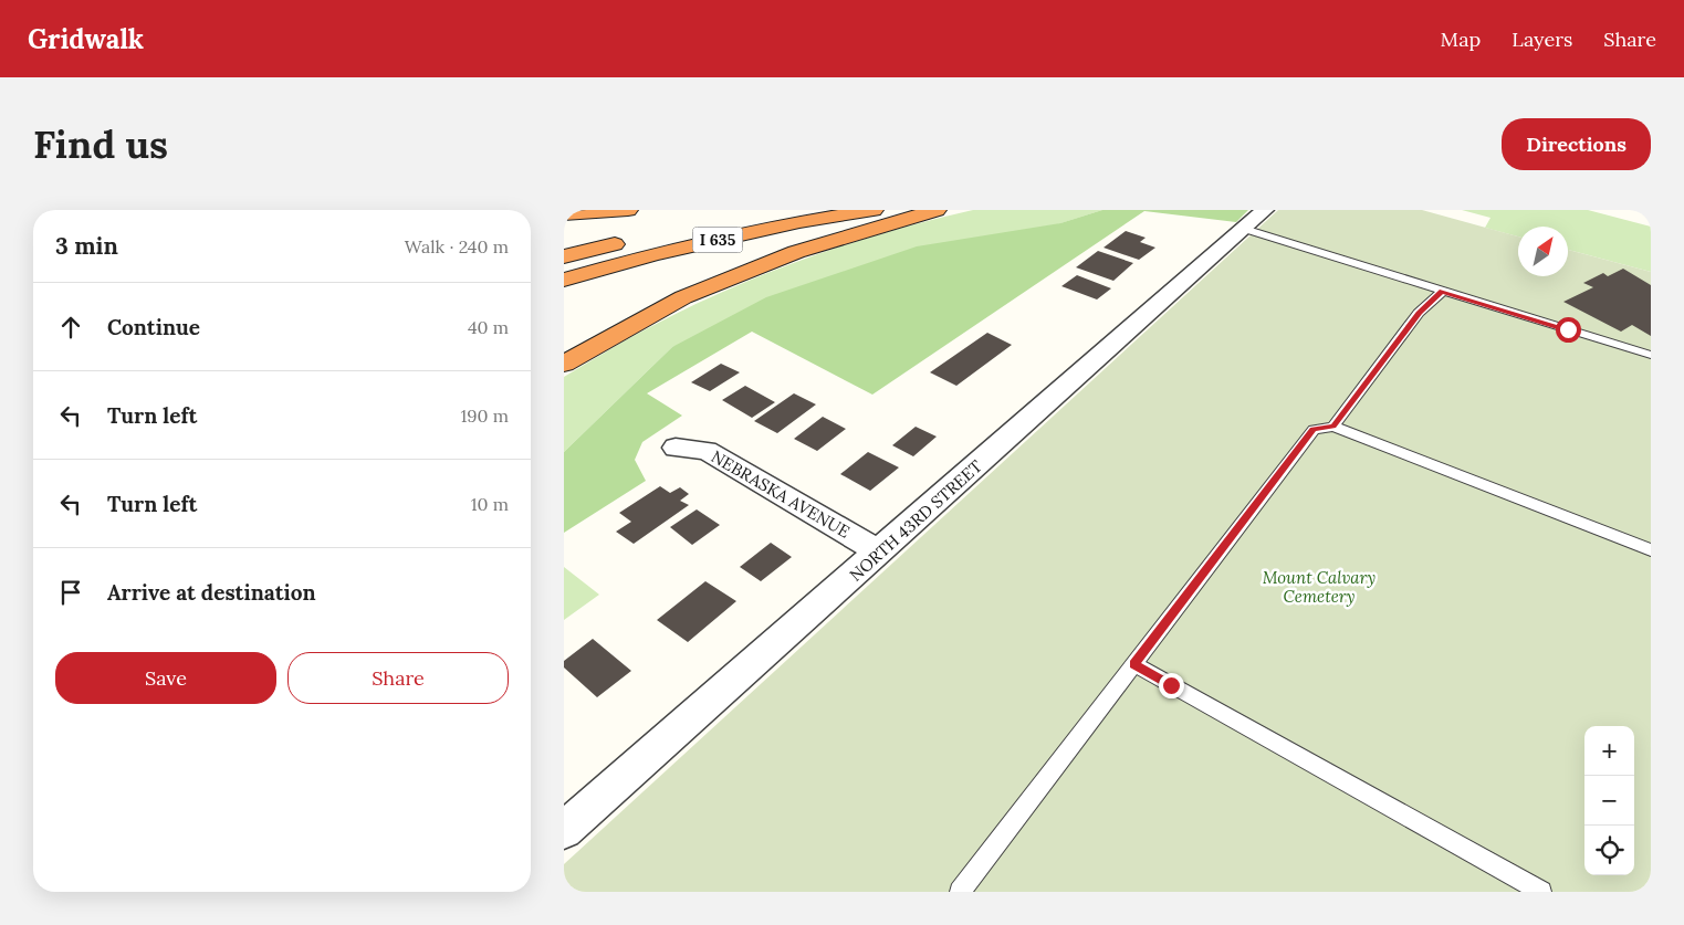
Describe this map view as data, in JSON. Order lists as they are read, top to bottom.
{
  "streets": {
    "highway": ["I 635"],
    "street": ["NEBRASKA AVENUE", "NORTH 43RD STREET"]
  },
  "crossings": [
    ["NEBRASKA AVENUE", "NORTH 43RD STREET"]
  ],
  "parks": ["Mount Calvary Cemetery"],
  "north": "top right",
  "page": {
    "header": "Gridwalk",
    "nav": ["Map", "Layers", "Share"],
    "buttons": [
      "Directions",
      ["Save", "Share"]
    ],
    "title": "Find us",
    "heading": ["3 min", "Walk · 240 m"],
    "list": [
      ["Continue", "40 m"],
      ["Turn left", "190 m"],
      ["Turn left", "10 m"],
      "Arrive at destination"
    ],
    "map_buttons": ["+", "−"]
  }
}
